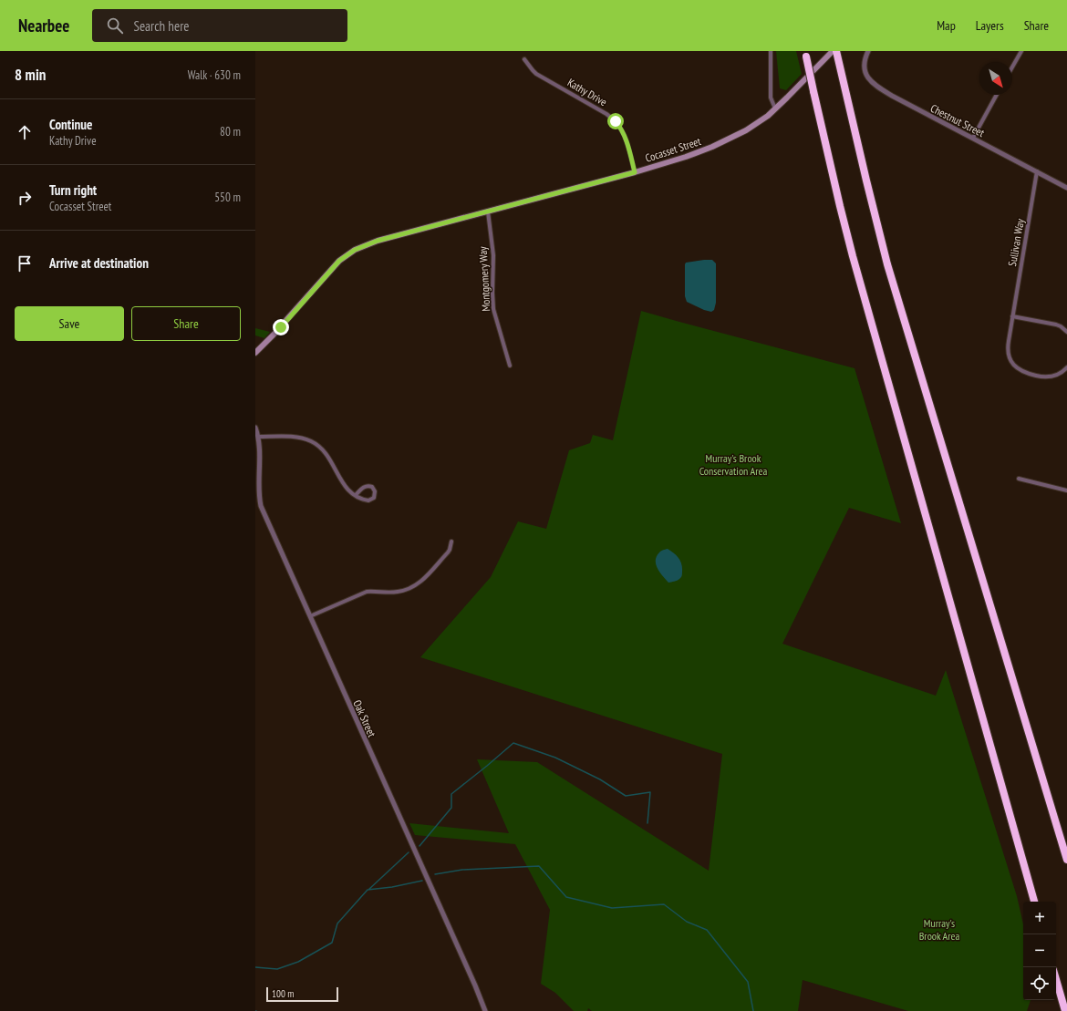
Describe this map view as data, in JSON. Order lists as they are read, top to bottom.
{
  "streets": {
    "main road": ["Cocasset Street"],
    "street": [
      "Kathy Drive",
      "Chestnut Street",
      "Sullivan Way",
      "Montgomery Way",
      "Oak Street"
    ]
  },
  "crossings": [
    ["Kathy Drive", "Cocasset Street"],
    ["Chestnut Street", "Sullivan Way"],
    ["Cocasset Street", "Montgomery Way"]
  ],
  "parks": ["Murray's Brook Conservation Area", "Murray's Brook Area"],
  "scale_bar": "100 m",
  "north": "bottom right",
  "page": {
    "header": "Nearbee",
    "search": "Search here",
    "nav": ["Map", "Layers", "Share"],
    "heading": ["8 min", "Walk · 630 m"],
    "list": [
      ["Continue", "Kathy Drive", "80 m"],
      ["Turn right", "Cocasset Street", "550 m"],
      "Arrive at destination"
    ],
    "buttons": ["Save", "Share"],
    "map_buttons": ["+", "−"],
    "scale": "100 m"
  }
}
